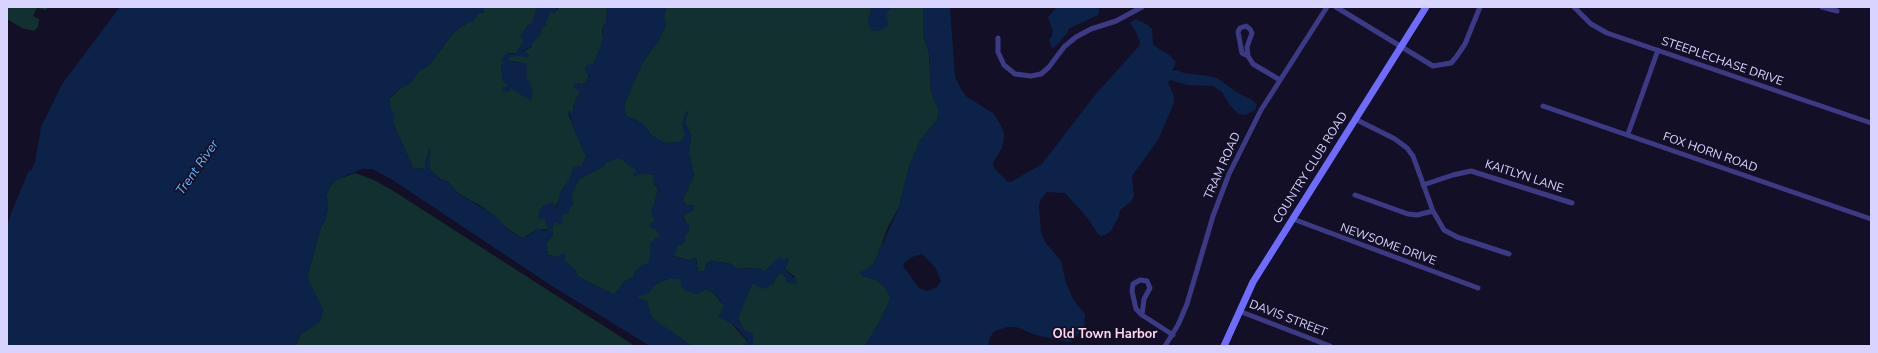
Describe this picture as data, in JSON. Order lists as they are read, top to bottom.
{
  "streets": {
    "street": [
      "STEEPLECHASE DRIVE",
      "FOX HORN ROAD",
      "TRAM ROAD",
      "COUNTRY CLUB ROAD",
      "KAITLYN LANE",
      "NEWSOME DRIVE",
      "DAVIS STREET"
    ]
  },
  "crossings": [
    ["COUNTRY CLUB ROAD", "NEWSOME DRIVE"],
    ["COUNTRY CLUB ROAD", "DAVIS STREET"]
  ],
  "districts": ["Old Town Harbor"],
  "water": ["Trent River"]
}
